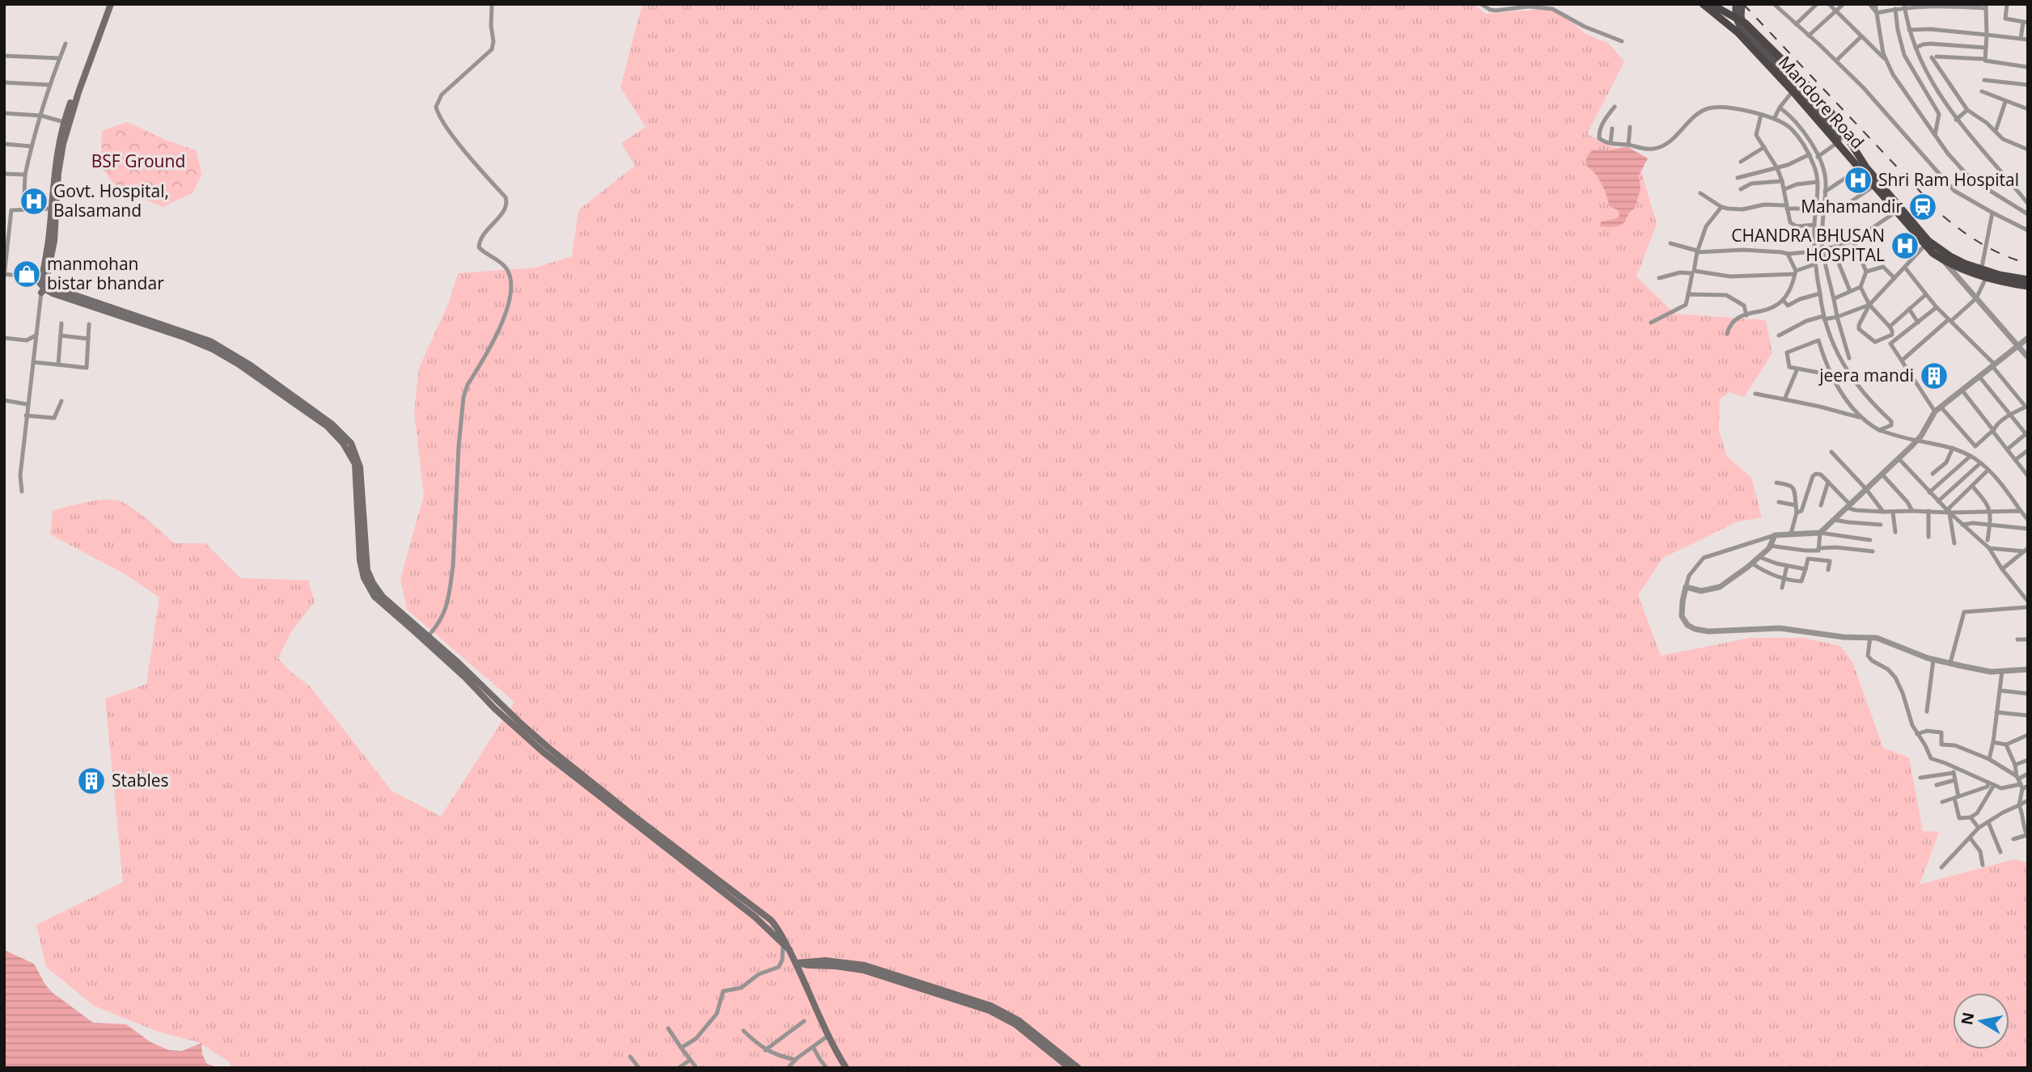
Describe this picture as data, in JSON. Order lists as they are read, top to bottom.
{
  "streets": {
    "highway": ["Mandore Road"]
  },
  "parks": ["BSF Ground"],
  "places": {
    "hospital": ["Shri Ram Hospital", "Govt. Hospital, Balsamand", "CHANDRA BHUSAN HOSPITAL"],
    "station": ["Mahamandir"],
    "shop": ["manmohan bistar bhandar"],
    "building": ["jeera mandi", "Stables"]
  },
  "north": "left"
}
